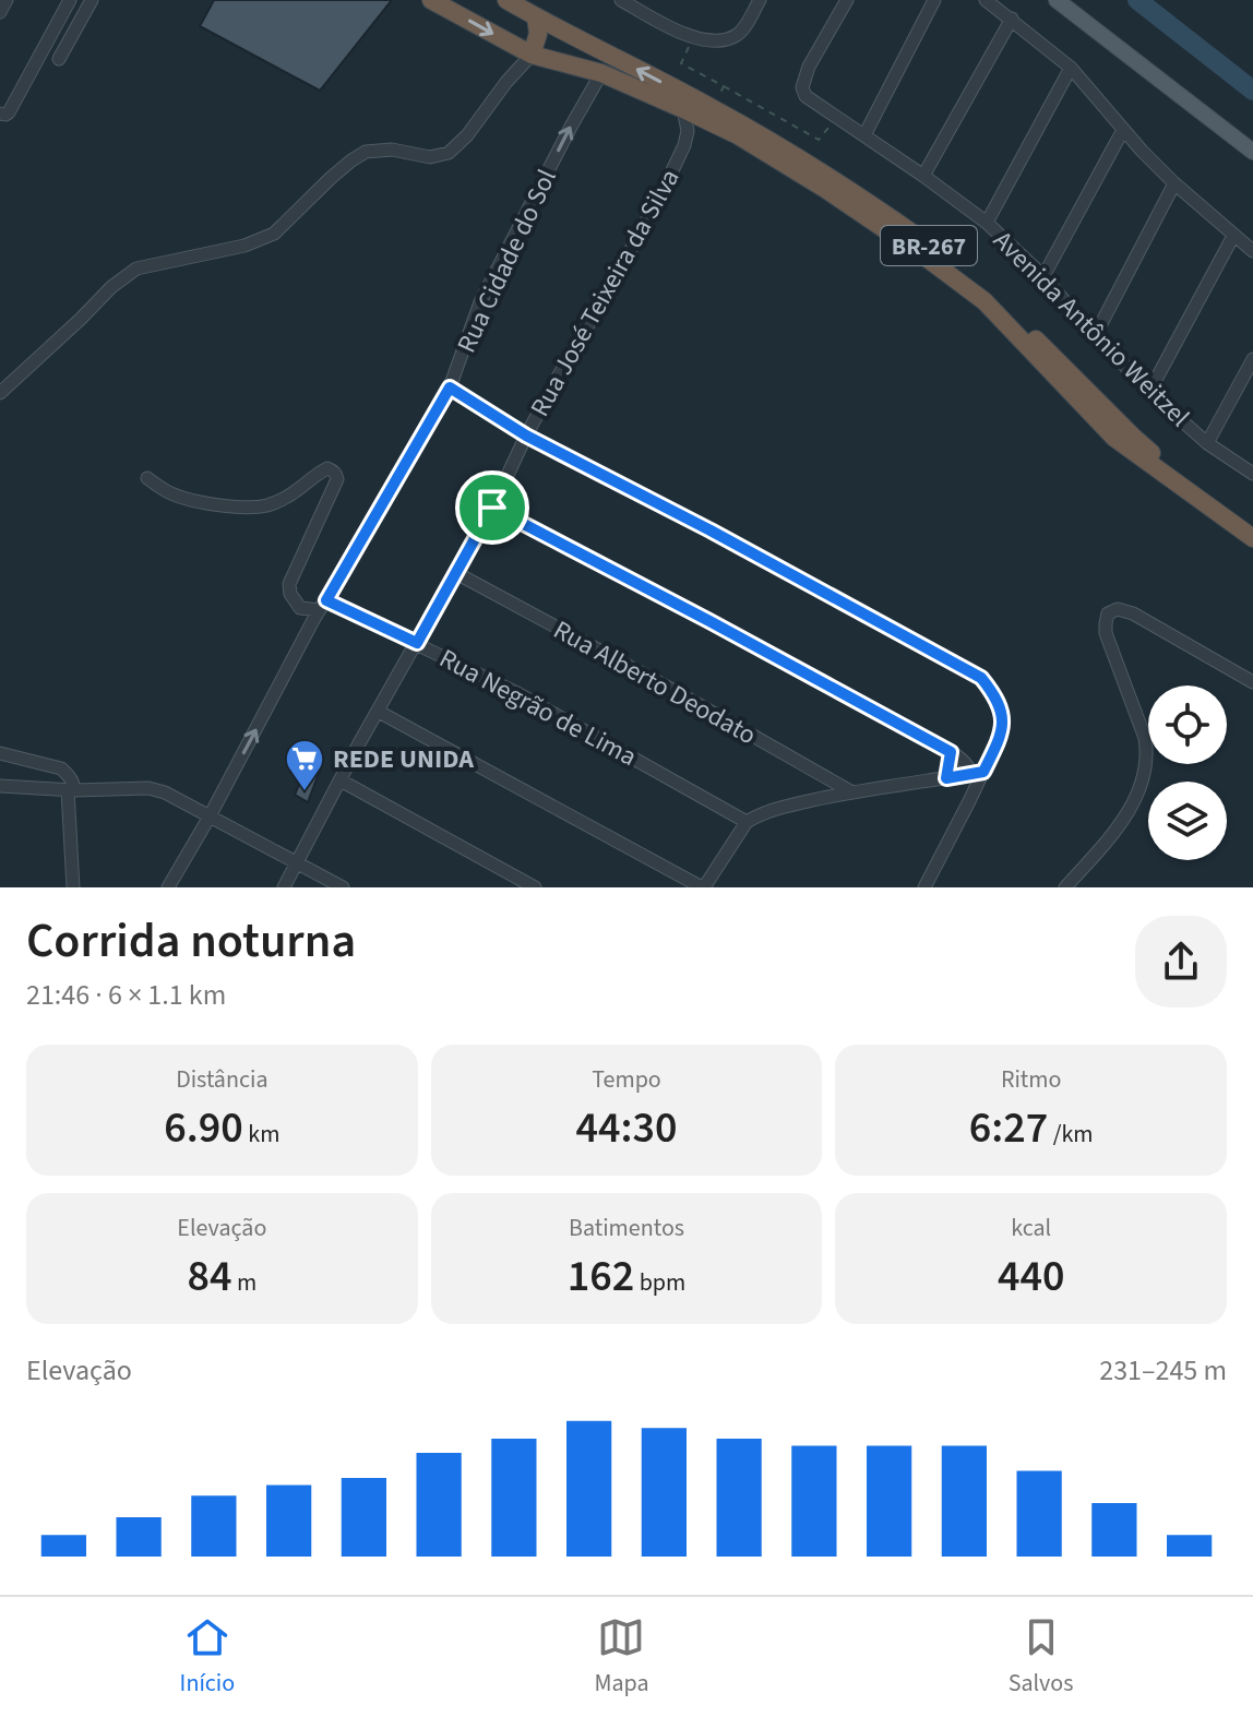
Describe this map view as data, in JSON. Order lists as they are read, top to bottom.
{
  "streets": {
    "highway": ["BR-267"],
    "street": [
      "Rua Cidade do Sol",
      "Rua José Teixeira da Silva",
      "Avenida Antônio Weitzel",
      "Rua Alberto Deodato",
      "Rua Negrão de Lima"
    ]
  },
  "crossings": [
    ["BR-267", "Rua Cidade do Sol"],
    ["BR-267", "Rua José Teixeira da Silva"],
    ["Rua Cidade do Sol", "Rua Negrão de Lima"],
    ["Rua José Teixeira da Silva", "Rua Alberto Deodato"],
    ["Rua José Teixeira da Silva", "Rua Negrão de Lima"]
  ],
  "one_way": ["Rua Cidade do Sol"],
  "places": {
    "supermarket": ["REDE UNIDA"]
  },
  "page": {
    "heading": ["Corrida noturna", "21:46 · 6 × 1.1 km"],
    "stats": [
      ["Distância", "6.90 km"],
      ["Tempo", "44:30"],
      ["Ritmo", "6:27 /km"],
      ["Elevação", "84 m"],
      ["Batimentos", "162 bpm"],
      ["kcal", "440"]
    ],
    "chart": ["Elevação", "231–245 m"],
    "tabs": ["Início", "Mapa", "Salvos"]
  }
}
